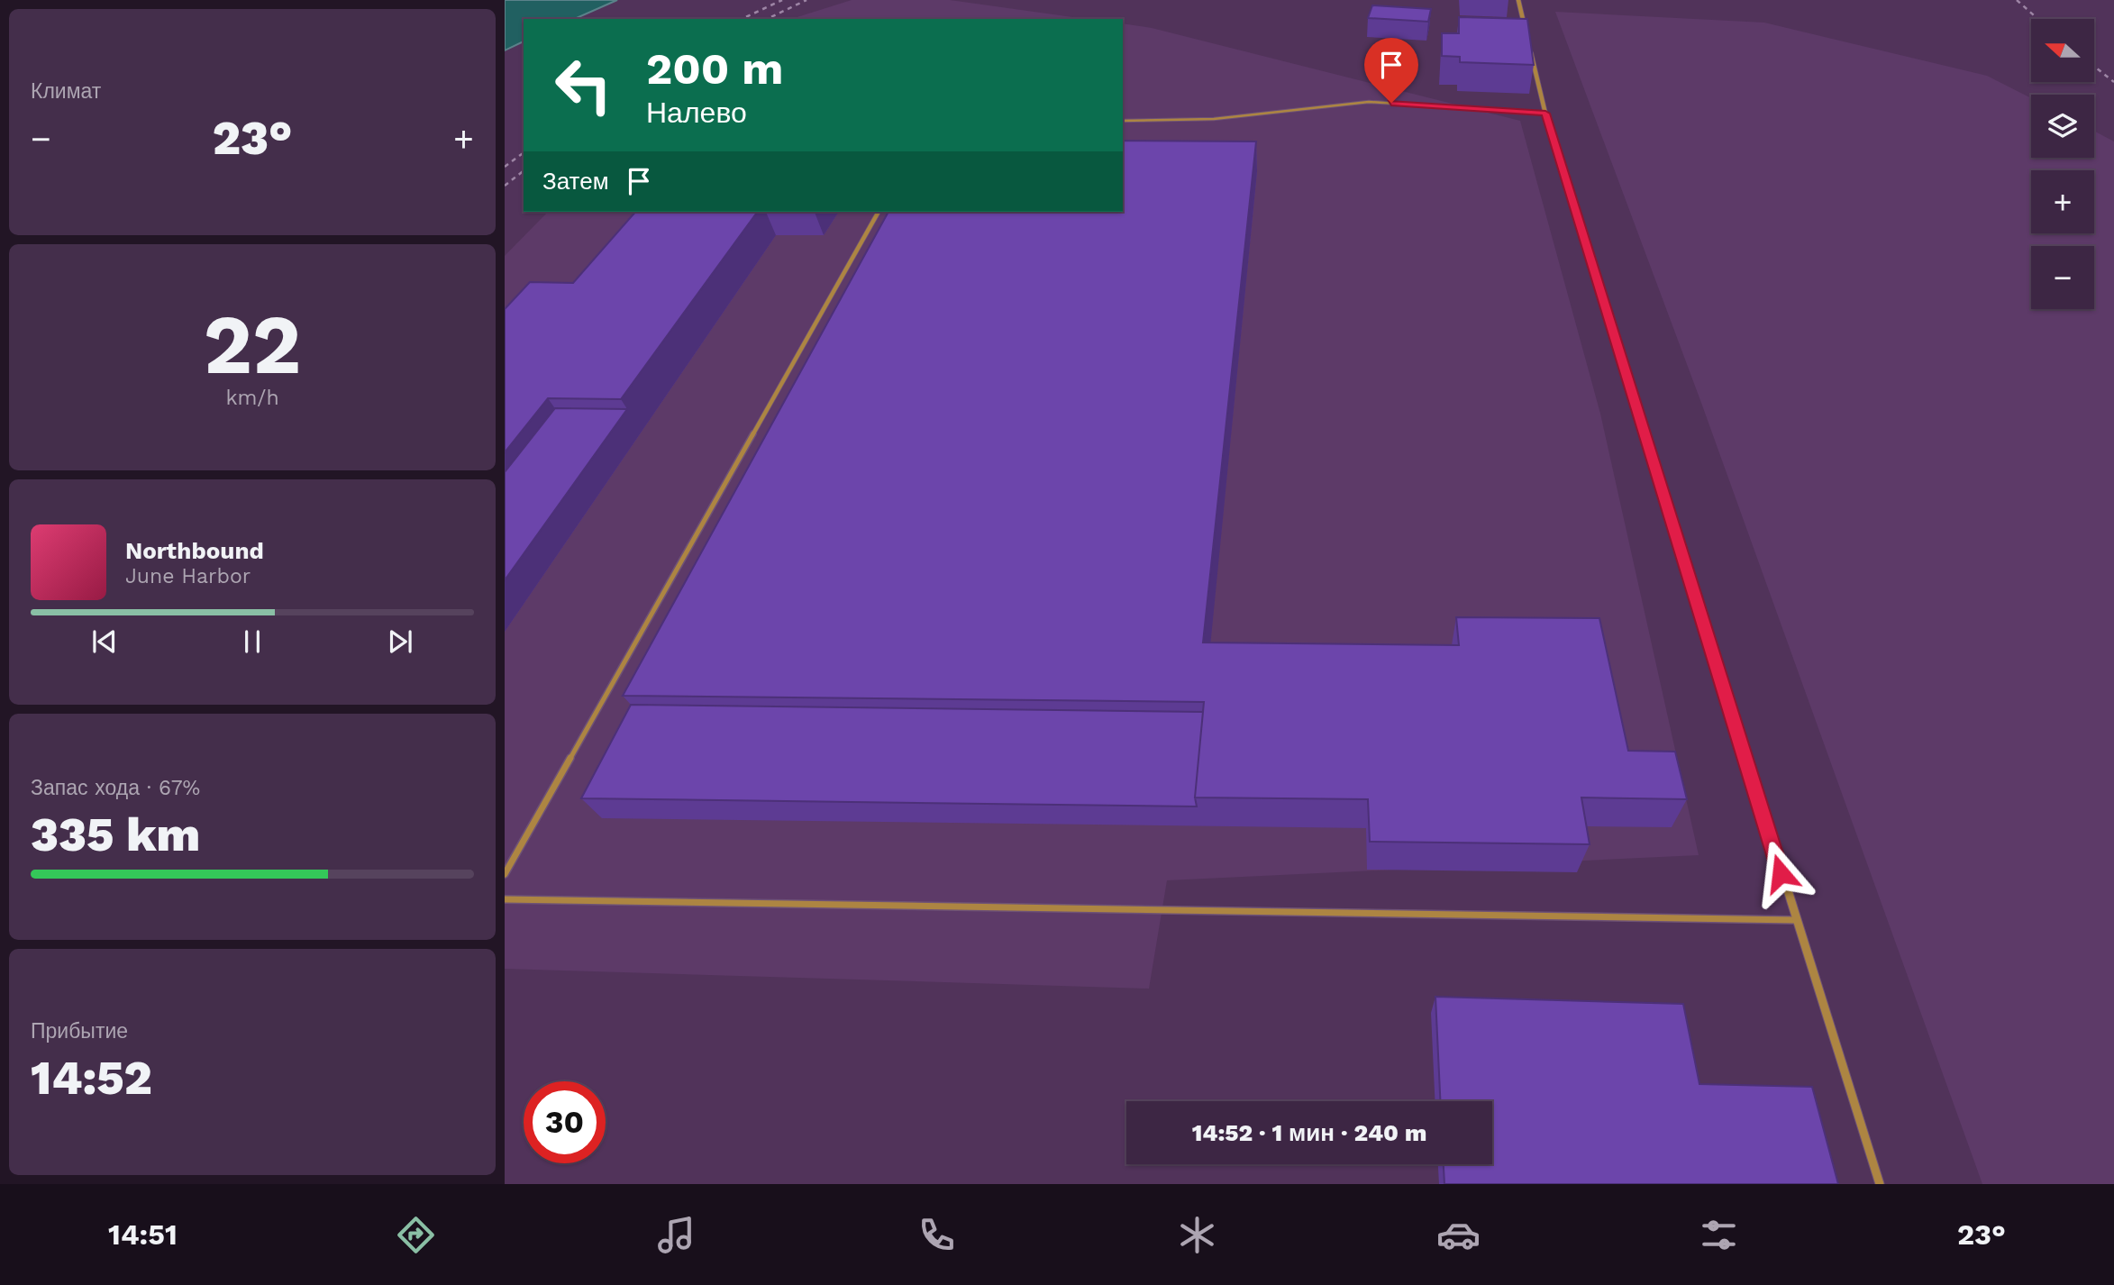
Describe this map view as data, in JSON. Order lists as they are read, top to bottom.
{
  "north": "left",
  "page": {
    "tile": [
      "Климат",
      ["22", "km/h"],
      ["Запас хода · 67%", "335 km"],
      ["Прибытие", "14:52"]
    ],
    "map_buttons": ["+", "−"],
    "turn": ["200 m", "Налево"],
    "heat": ["−", "23°", "+"],
    "then": "Затем",
    "song": ["Northbound", "June Harbor"],
    "limit": "30",
    "trip": "14:52 · 1 мин · 240 m",
    "tabs": ["14:51", "23°"]
  }
}
